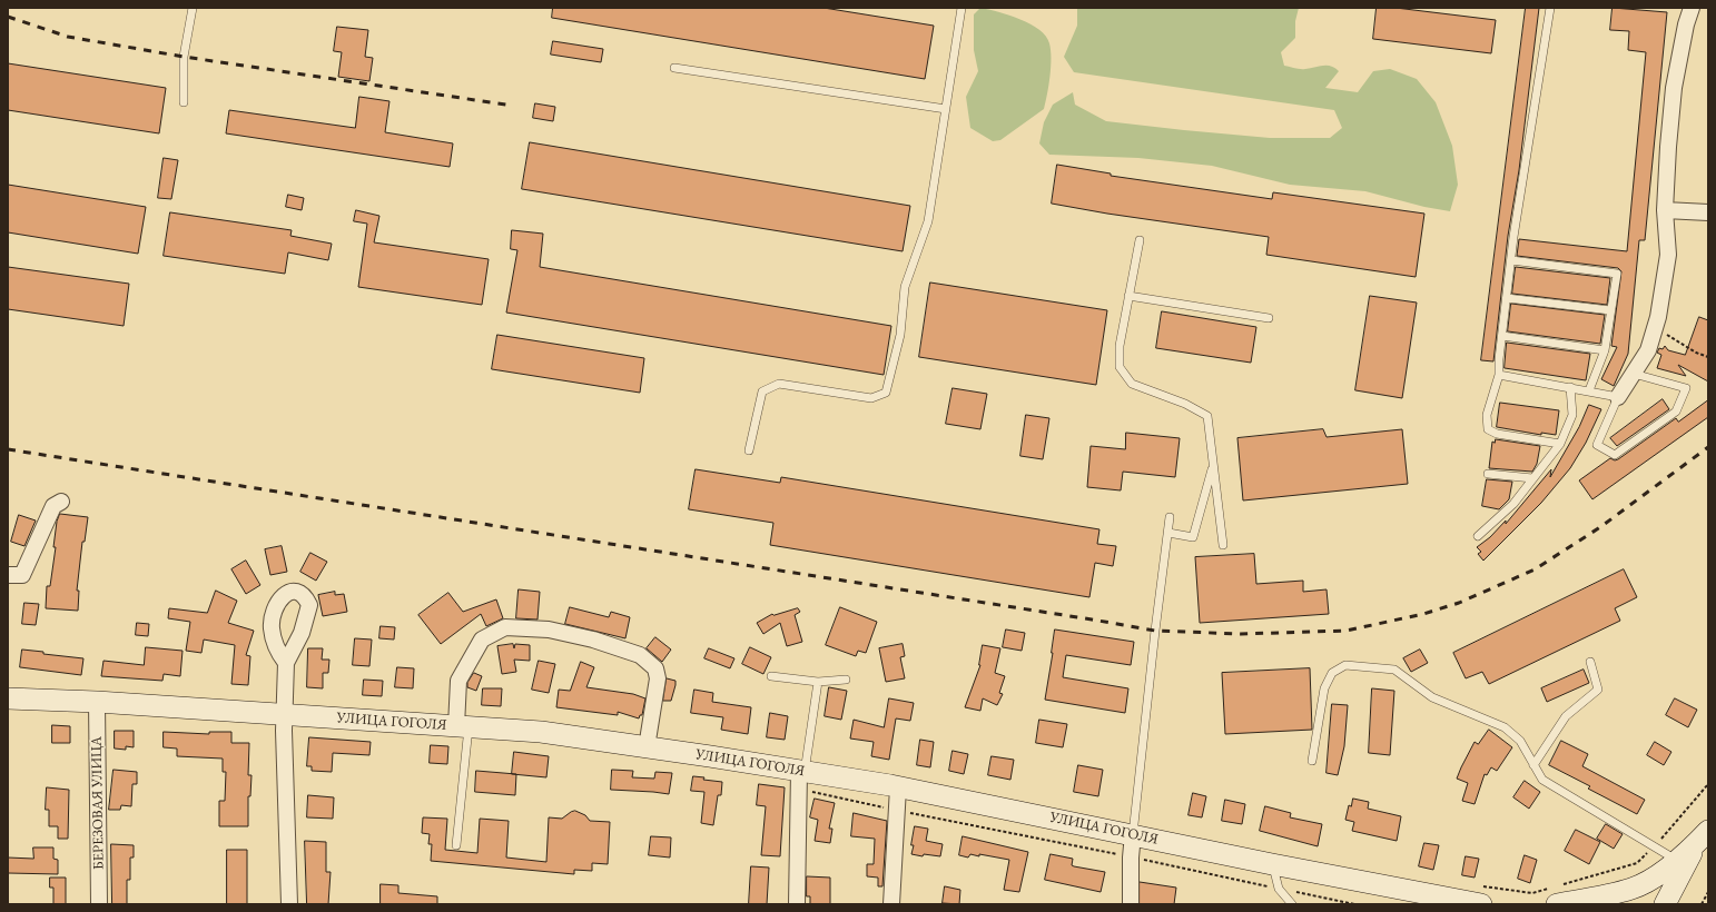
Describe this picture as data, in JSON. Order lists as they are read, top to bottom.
{
  "streets": {
    "main road": ["УЛИЦА ГОГОЛЯ"],
    "street": ["БЕРЕЗОВАЯ УЛИЦА"]
  },
  "crossings": [
    ["УЛИЦА ГОГОЛЯ", "БЕРЕЗОВАЯ УЛИЦА"]
  ]
}
